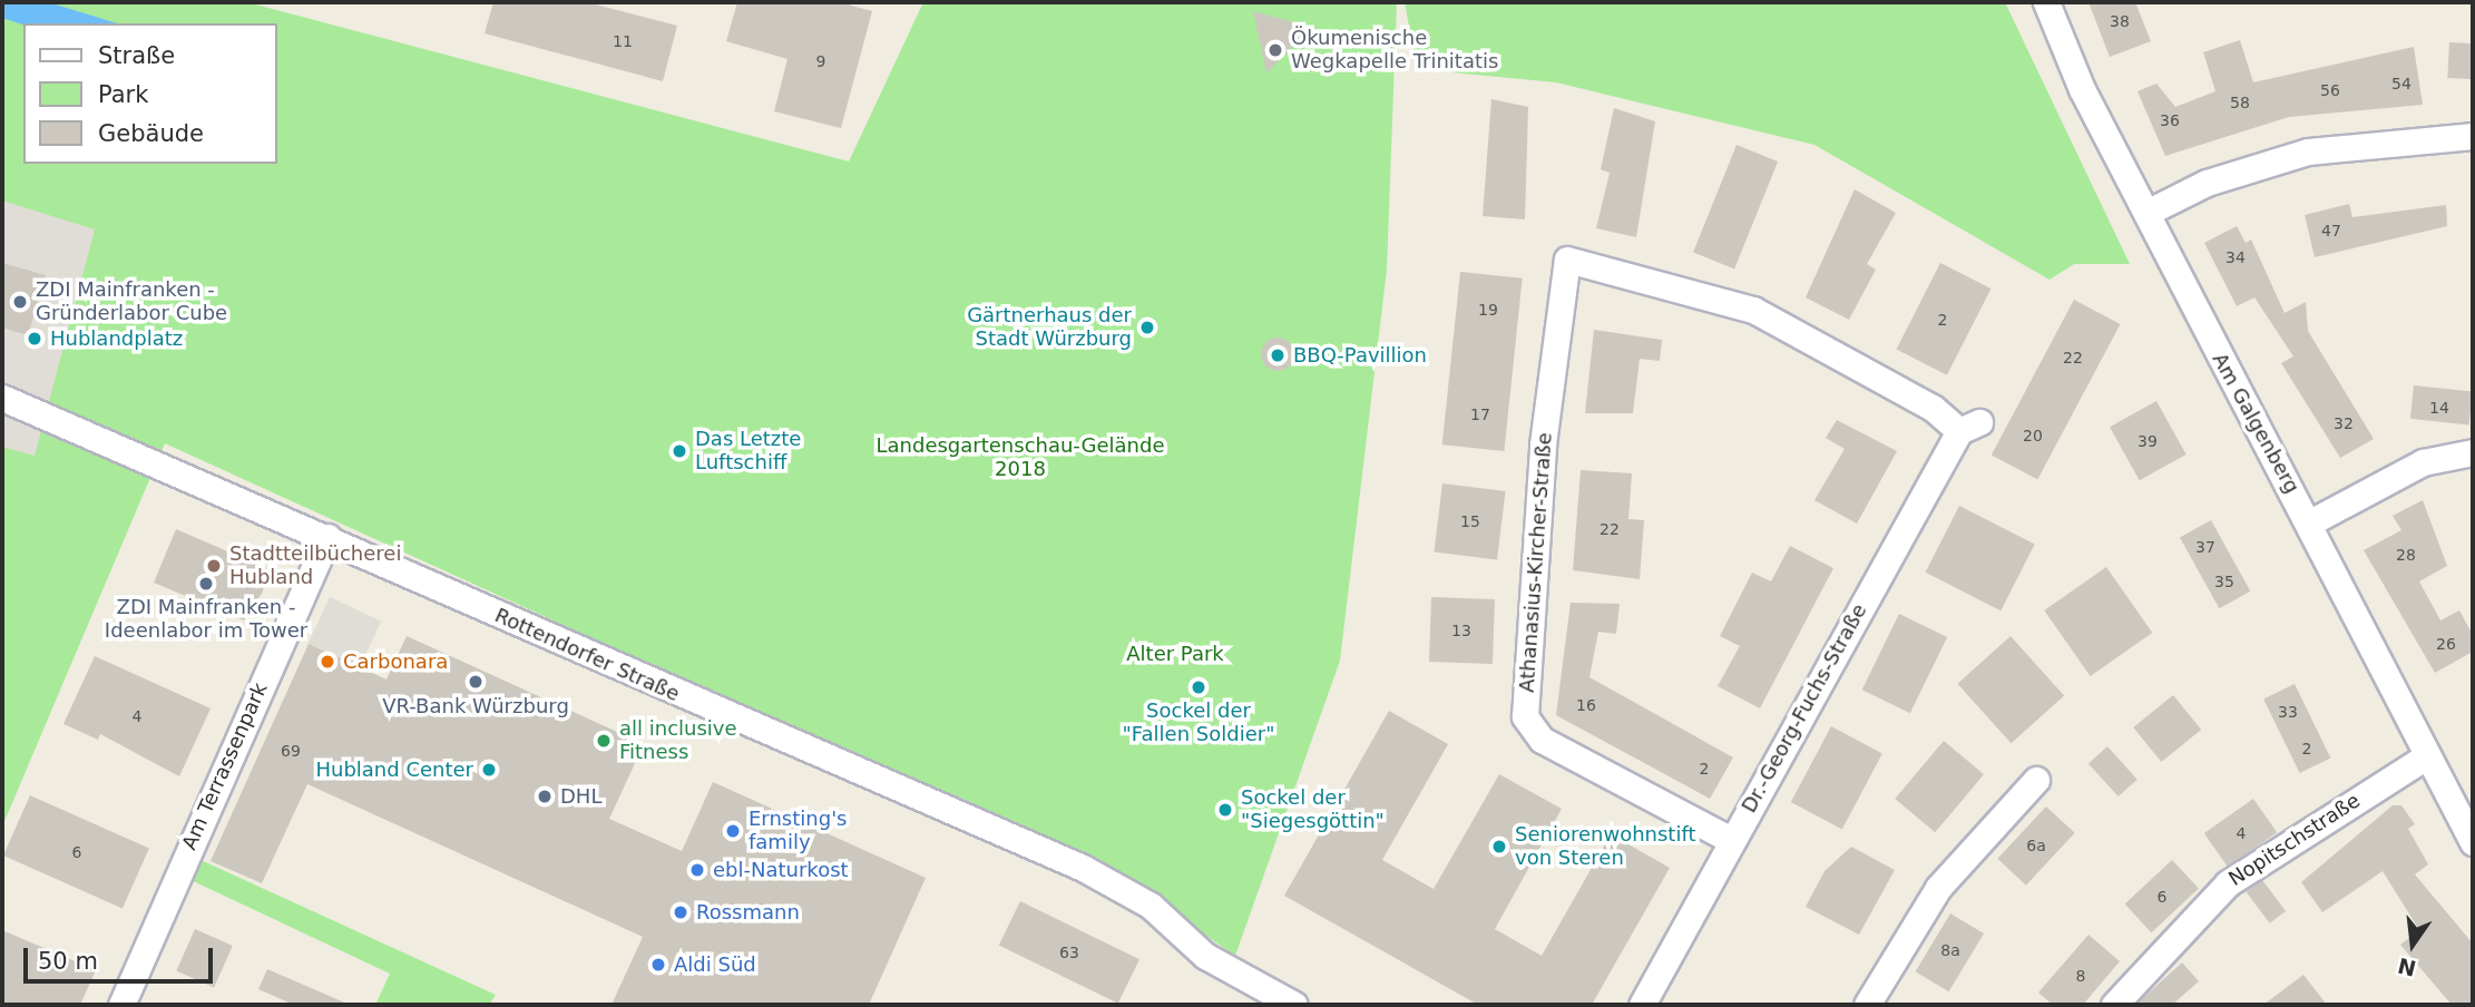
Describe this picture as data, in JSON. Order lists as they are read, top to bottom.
{
  "streets": {
    "street": [
      "Am Galgenberg",
      "Athanasius-Kircher-Straße",
      "Rottendorfer Straße",
      "Dr.-Georg-Fuchs-Straße",
      "Am Terrassenpark",
      "Nopitschstraße"
    ]
  },
  "crossings": [
    ["Am Galgenberg", "Nopitschstraße"],
    ["Athanasius-Kircher-Straße", "Dr.-Georg-Fuchs-Straße"],
    ["Rottendorfer Straße", "Am Terrassenpark"]
  ],
  "parks": ["Landesgartenschau-Gelände 2018", "Alter Park"],
  "places": [
    "Ökumenische Wegkapelle Trinitatis",
    "ZDI Mainfranken - Gründerlabor Cube",
    "Gärtnerhaus der Stadt Würzburg",
    "Hublandplatz",
    "BBQ-Pavillion",
    "Das Letzte Luftschiff",
    "Stadtteilbücherei Hubland",
    "ZDI Mainfranken - Ideenlabor im Tower",
    "Carbonara",
    "VR-Bank Würzburg",
    "Sockel der \"Fallen Soldier\"",
    "all inclusive Fitness",
    "Hubland Center",
    "DHL",
    "Sockel der \"Siegesgöttin\"",
    "Ernsting's family",
    "Seniorenwohnstift von Steren",
    "ebl-Naturkost",
    "Rossmann",
    "Aldi Süd"
  ],
  "house_numbers": [
    "38",
    "11",
    "9",
    "54",
    "56",
    "58",
    "36",
    "47",
    "34",
    "19",
    "2",
    "22",
    "14",
    "17",
    "32",
    "20",
    "39",
    "15",
    "22",
    "37",
    "28",
    "35",
    "13",
    "26",
    "16",
    "33",
    "4",
    "2",
    "69",
    "2",
    "4",
    "6a",
    "6",
    "6",
    "8a",
    "63",
    "8"
  ],
  "legend": ["Straße", "Park", "Gebäude"],
  "scale_bar": "50 m",
  "north": "bottom"
}
